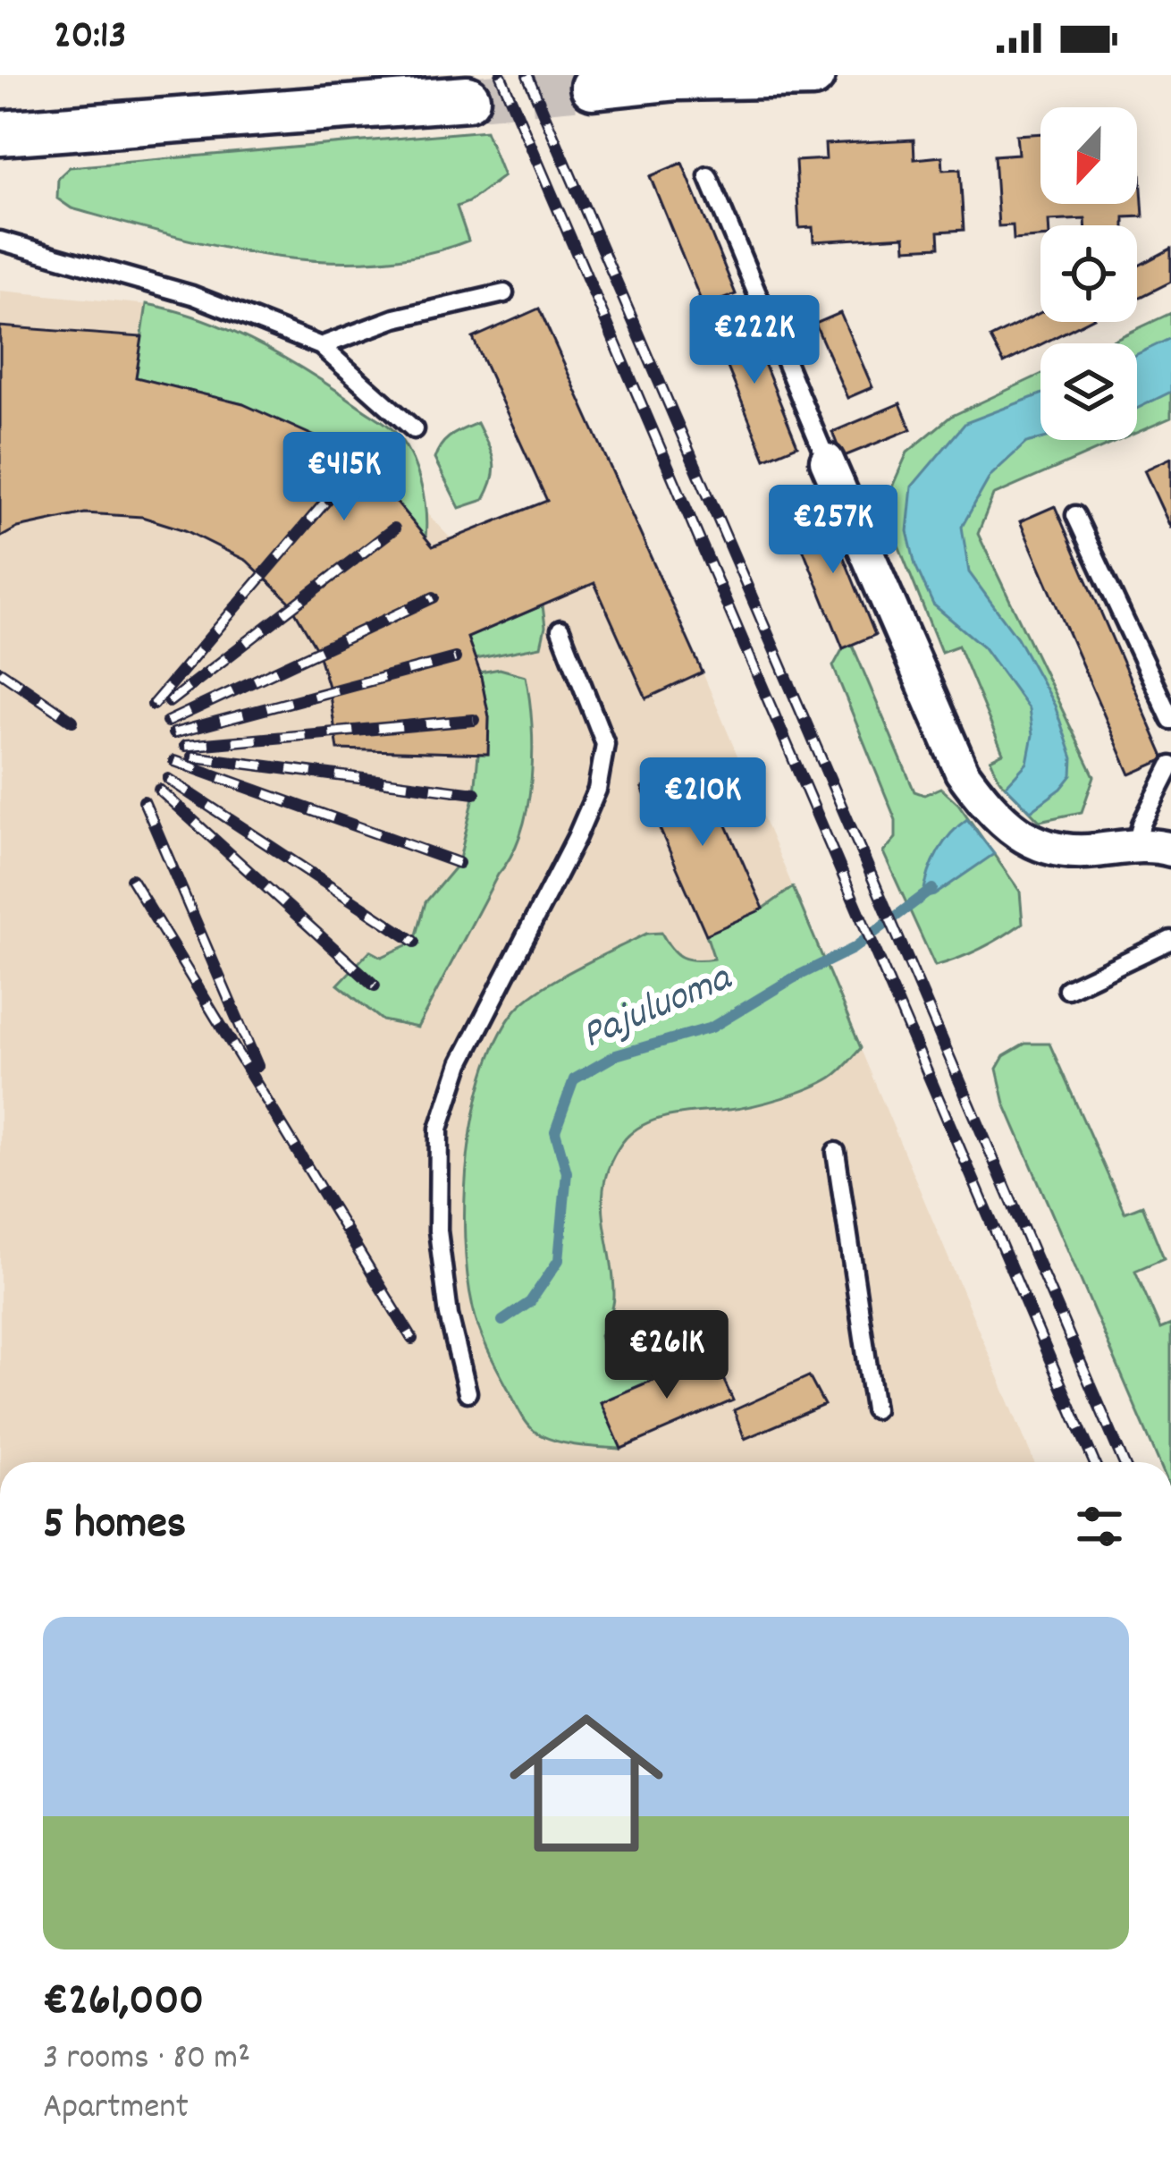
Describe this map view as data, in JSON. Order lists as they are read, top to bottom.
{
  "water": ["Pajuluoma"],
  "north": "bottom",
  "page": {
    "status": "20:13",
    "price": [
      "€222K",
      "€415K",
      "€257K",
      "€210K",
      "€261K"
    ],
    "heading": "5 homes",
    "list": [
      {
        "name": "€261,000",
        "note": "3 rooms · 80 m² · Apartment"
      }
    ]
  }
}
